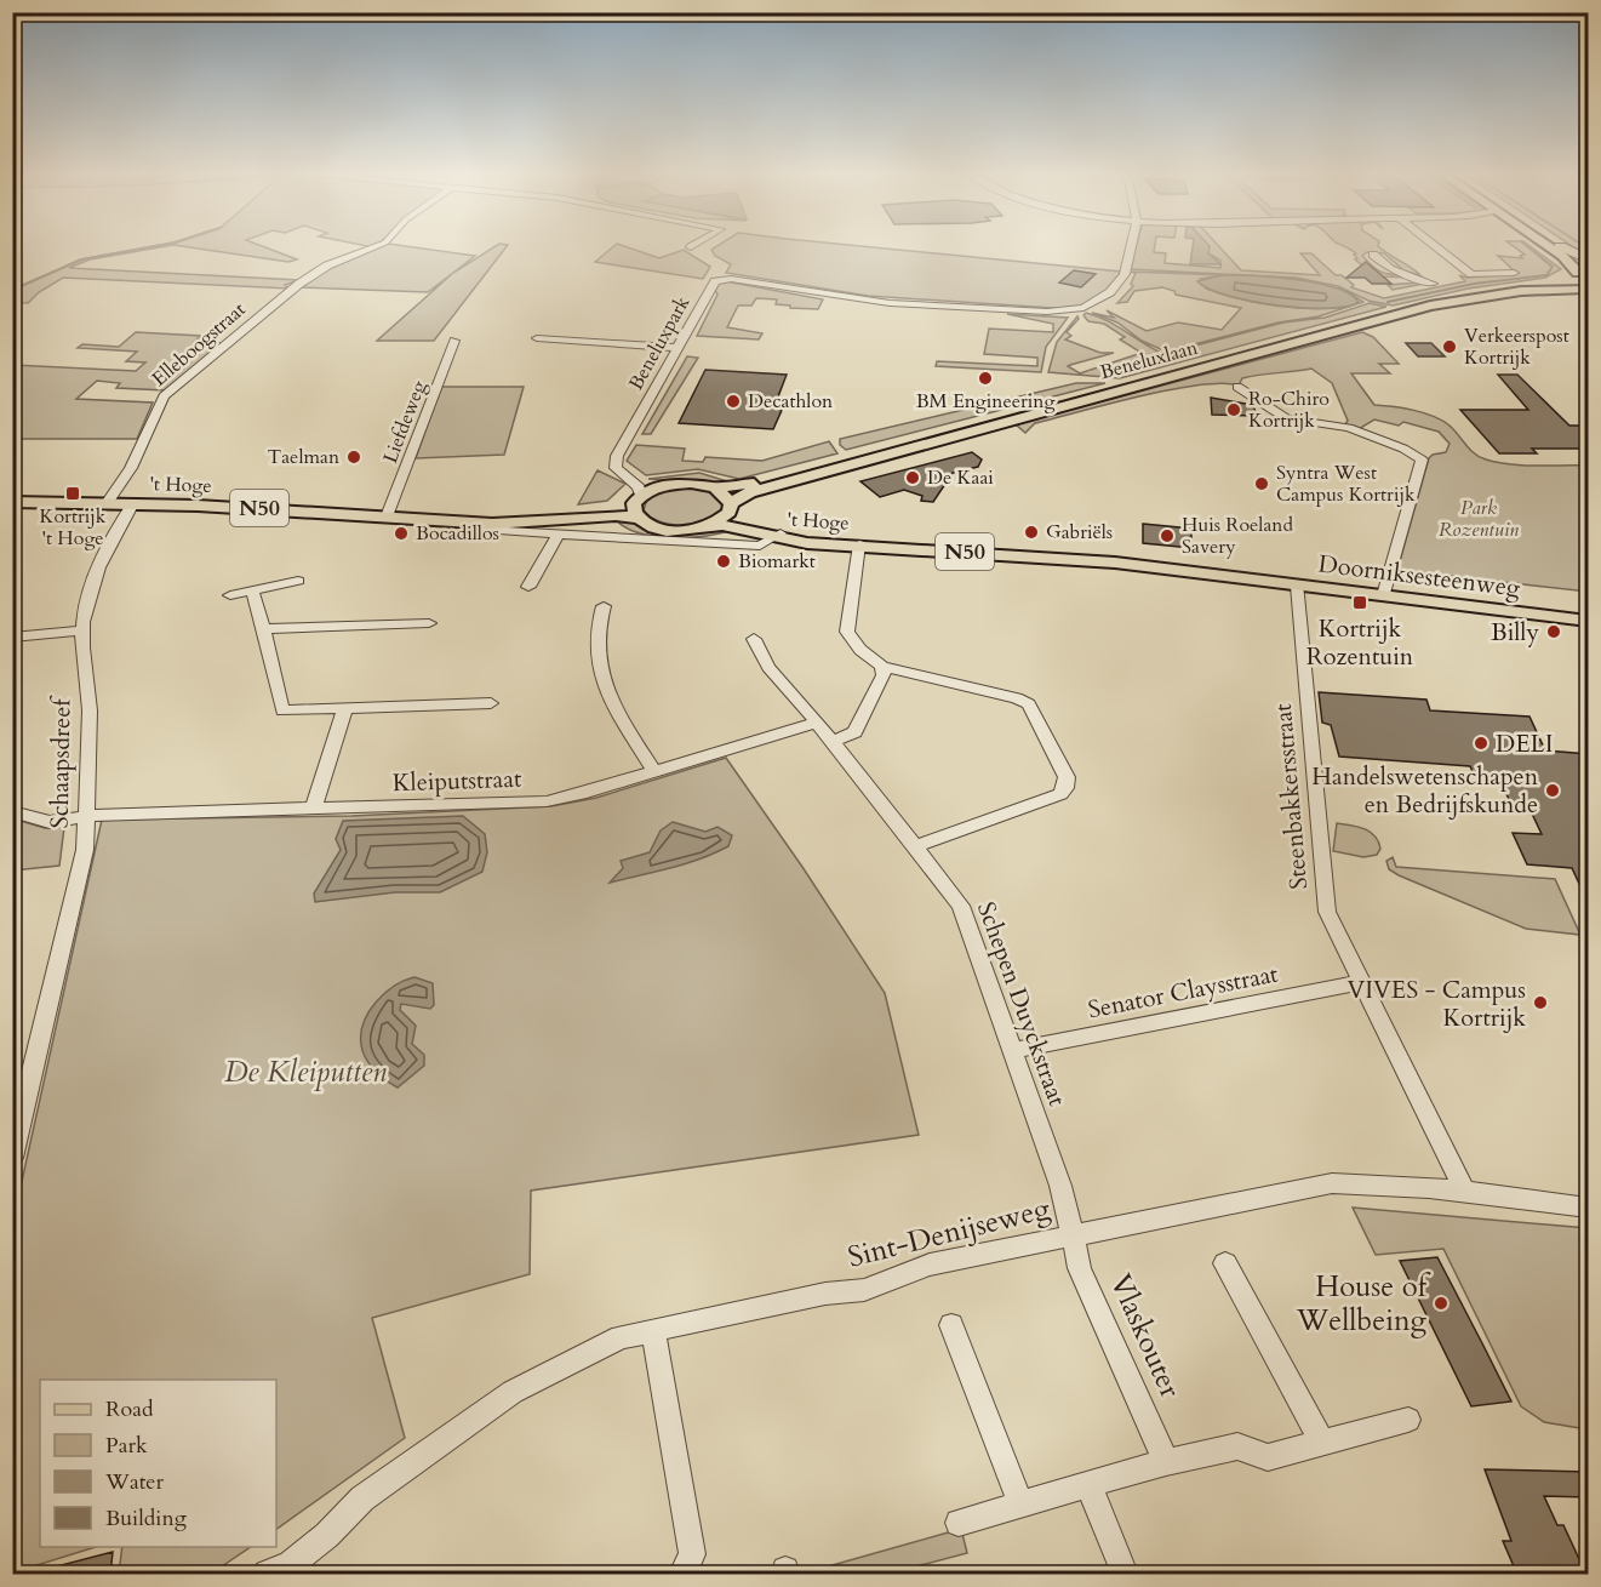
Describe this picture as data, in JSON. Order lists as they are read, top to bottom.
{
  "streets": {
    "main road": [
      "Beneluxlaan",
      "'t Hoge",
      "N50",
      "Doorniksesteenweg"
    ],
    "street": [
      "Beneluxpark",
      "Elleboogstraat",
      "Liefdeweg",
      "Schaapsdreef",
      "Kleiputstraat",
      "Steenbakkersstraat",
      "Senator Claysstraat",
      "Schepen Duyckstraat",
      "Sint-Denijseweg",
      "Vlaskouter"
    ]
  },
  "crossings": [
    ["Elleboogstraat", "'t Hoge"],
    ["Beneluxlaan", "'t Hoge"],
    ["Beneluxlaan", "N50"],
    ["Liefdeweg", "'t Hoge"],
    ["'t Hoge", "N50"],
    ["'t Hoge", "Doorniksesteenweg"],
    ["'t Hoge", "Schaapsdreef"],
    ["Doorniksesteenweg", "Steenbakkersstraat"],
    ["Schaapsdreef", "Kleiputstraat"],
    ["Kleiputstraat", "Schepen Duyckstraat"],
    ["Steenbakkersstraat", "Senator Claysstraat"],
    ["Steenbakkersstraat", "Sint-Denijseweg"],
    ["Senator Claysstraat", "Schepen Duyckstraat"],
    ["Schepen Duyckstraat", "Sint-Denijseweg"],
    ["Schepen Duyckstraat", "Vlaskouter"],
    ["Sint-Denijseweg", "Vlaskouter"]
  ],
  "parks": ["Park Rozentuin", "De Kleiputten"],
  "places": {
    "other": [
      "Verkeerspost Kortrijk",
      "BM Engineering",
      "Decathlon",
      "Ro-Chiro Kortrijk",
      "Taelman",
      "De Kaai",
      "Syntra West Campus Kortrijk",
      "Gabriëls",
      "Bocadillos",
      "Huis Roeland Savery",
      "Biomarkt",
      "Billy",
      "DELI",
      "Handelswetenschapen en Bedrijfskunde",
      "VIVES - Campus Kortrijk",
      "House of Wellbeing"
    ],
    "transit": ["Kortrijk 't Hoge", "Kortrijk Rozentuin"]
  },
  "legend": [
    "Road",
    "Park",
    "Water",
    "Building"
  ]
}
